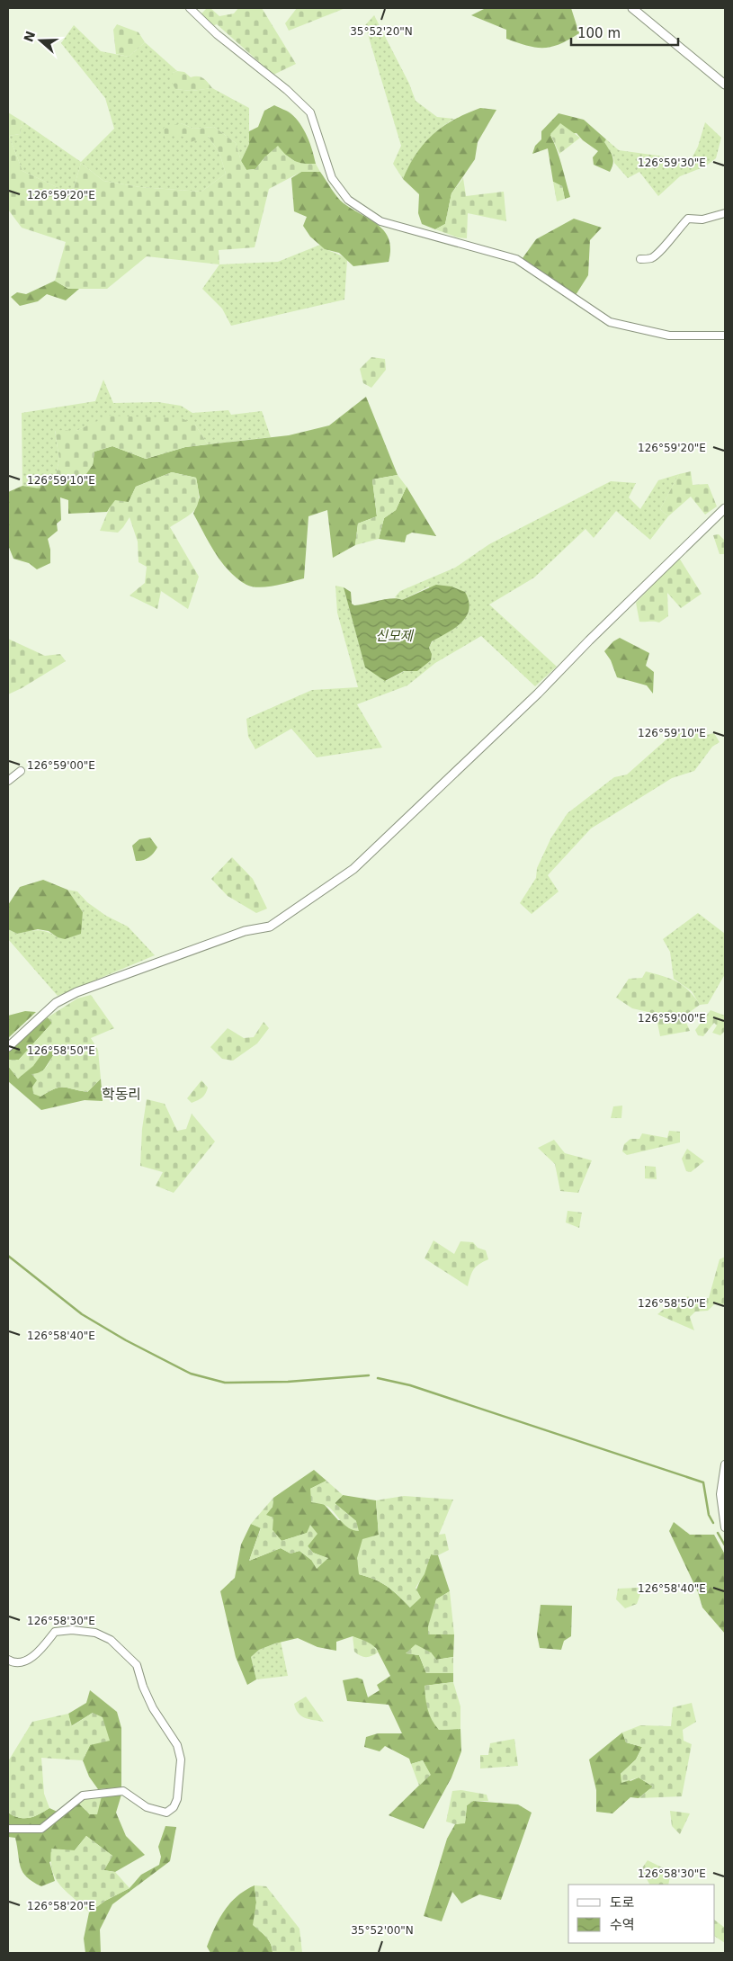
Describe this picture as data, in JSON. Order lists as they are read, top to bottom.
{
  "districts": ["학동리"],
  "water": ["신모제"],
  "legend": ["도로", "수역"],
  "scale_bar": "100 m",
  "north": "left",
  "coordinates": [
    "35°52'20\"N",
    "126°59'30\"E",
    "126°59'20\"E",
    "126°59'10\"E",
    "126°59'00\"E",
    "126°58'50\"E",
    "126°58'40\"E",
    "126°58'30\"E",
    "126°58'20\"E",
    "35°52'00\"N"
  ]
}
